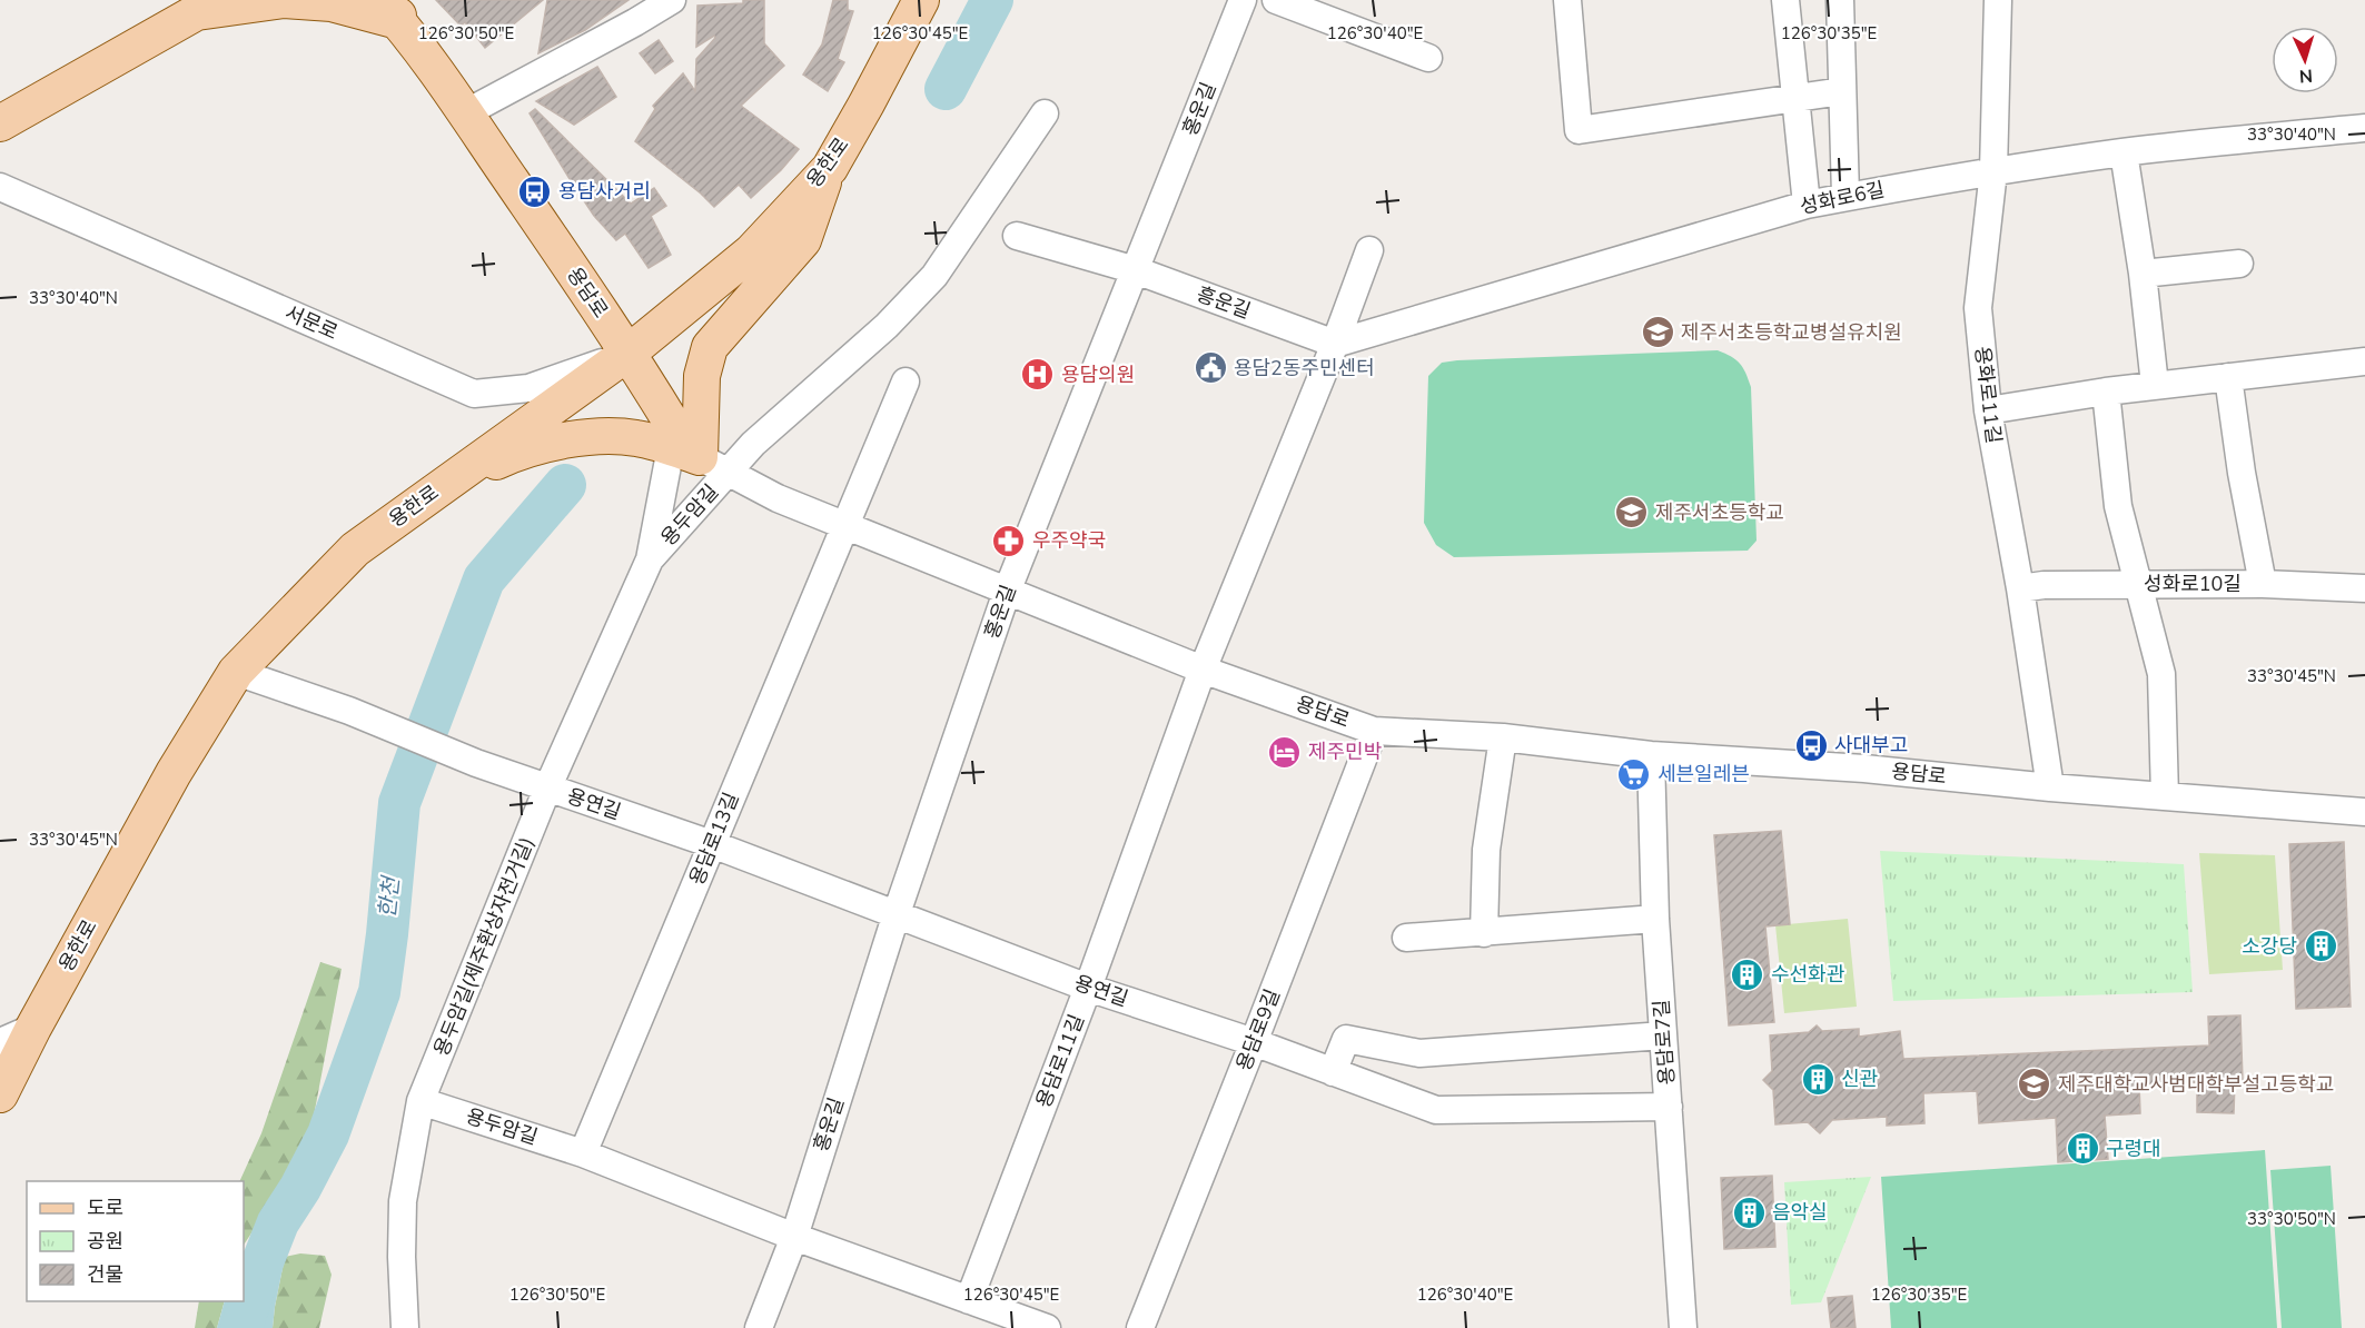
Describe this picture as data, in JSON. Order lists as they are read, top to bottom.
{
  "streets": {
    "main road": ["용한로", "용담로"],
    "street": [
      "홍운길",
      "성화로6길",
      "흥운길",
      "서문로",
      "용화로11길",
      "용두암길",
      "성화로10길",
      "용연길",
      "용담로13길",
      "용두암길(제주환상자전거길)",
      "용담로9길",
      "용담로7길",
      "용담로11길"
    ]
  },
  "crossings": [
    ["홍운길", "용담로"],
    ["홍운길", "흥운길"],
    ["홍운길", "용연길"],
    ["용한로", "용담로"],
    ["용한로", "서문로"],
    ["용한로", "용연길"],
    ["성화로6길", "흥운길"],
    ["성화로6길", "용화로11길"],
    ["용담로", "서문로"],
    ["용담로", "용화로11길"],
    ["용담로", "용두암길"],
    ["용담로", "용담로13길"],
    ["용담로", "용두암길(제주환상자전거길)"],
    ["용담로", "용담로9길"],
    ["용담로", "용담로7길"],
    ["용담로", "용담로11길"],
    ["용화로11길", "성화로10길"],
    ["용두암길", "용담로13길"],
    ["용두암길", "용두암길(제주환상자전거길)"],
    ["용연길", "용담로13길"],
    ["용연길", "용두암길(제주환상자전거길)"],
    ["용연길", "용담로9길"],
    ["용연길", "용담로7길"],
    ["용연길", "용담로11길"]
  ],
  "water": ["한천"],
  "places": {
    "bus stop": ["용담사거리", "사대부고"],
    "school or university": ["제주서초등학교병설유치원", "제주서초등학교", "제주대학교사범대학부설고등학교"],
    "public building": ["용담2동주민센터"],
    "hospital": ["용담의원"],
    "pharmacy": ["우주약국"],
    "hotel": ["제주민박"],
    "supermarket": ["세븐일레븐"],
    "building": [
      "소강당",
      "수선화관",
      "신관",
      "구령대",
      "음악실"
    ]
  },
  "legend": ["도로", "공원", "건물"],
  "north": "bottom",
  "coordinates": [
    "126°30'50\"E",
    "126°30'45\"E",
    "126°30'40\"E",
    "126°30'35\"E",
    "33°30'40\"N",
    "33°30'45\"N",
    "33°30'50\"N"
  ]
}
